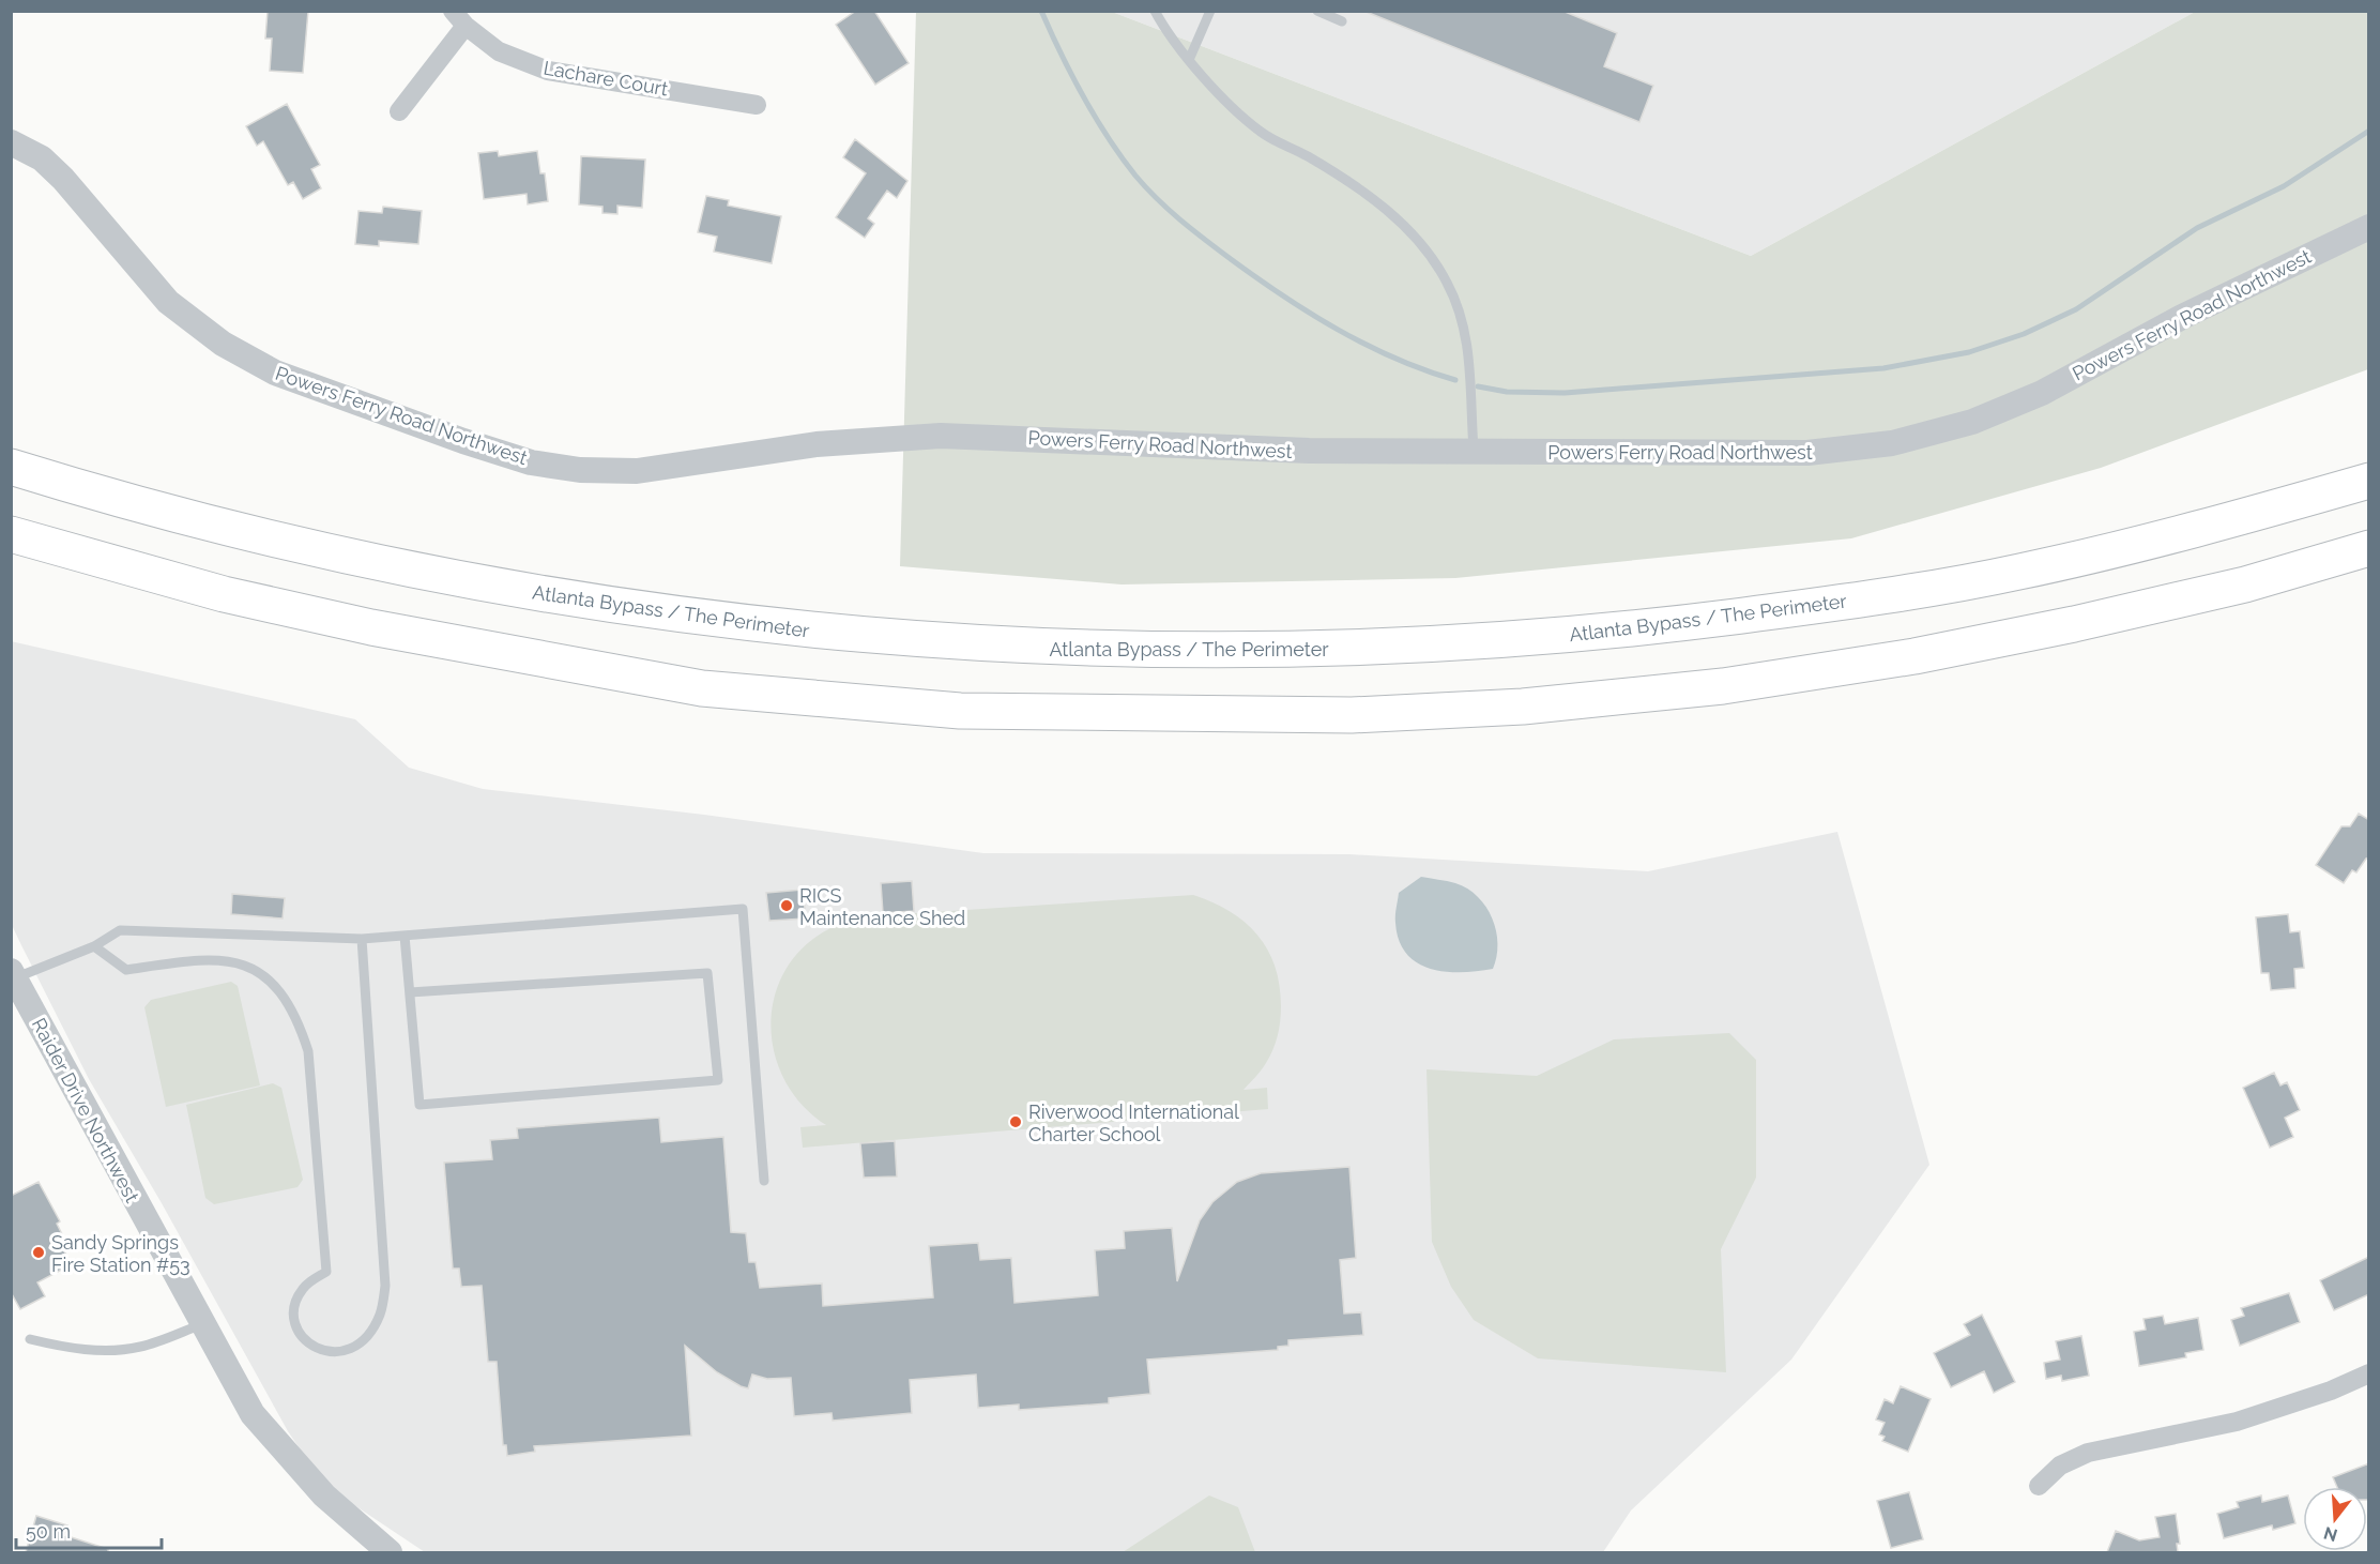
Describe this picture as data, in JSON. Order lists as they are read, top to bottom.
{
  "streets": {
    "highway": ["Atlanta Bypass / The Perimeter"],
    "street": ["Lachare Court", "Powers Ferry Road Northwest", "Raider Drive Northwest"]
  },
  "places": ["RICS Maintenance Shed", "Riverwood International Charter School", "Sandy Springs Fire Station #53"],
  "scale_bar": "50 m",
  "north": "bottom"
}
